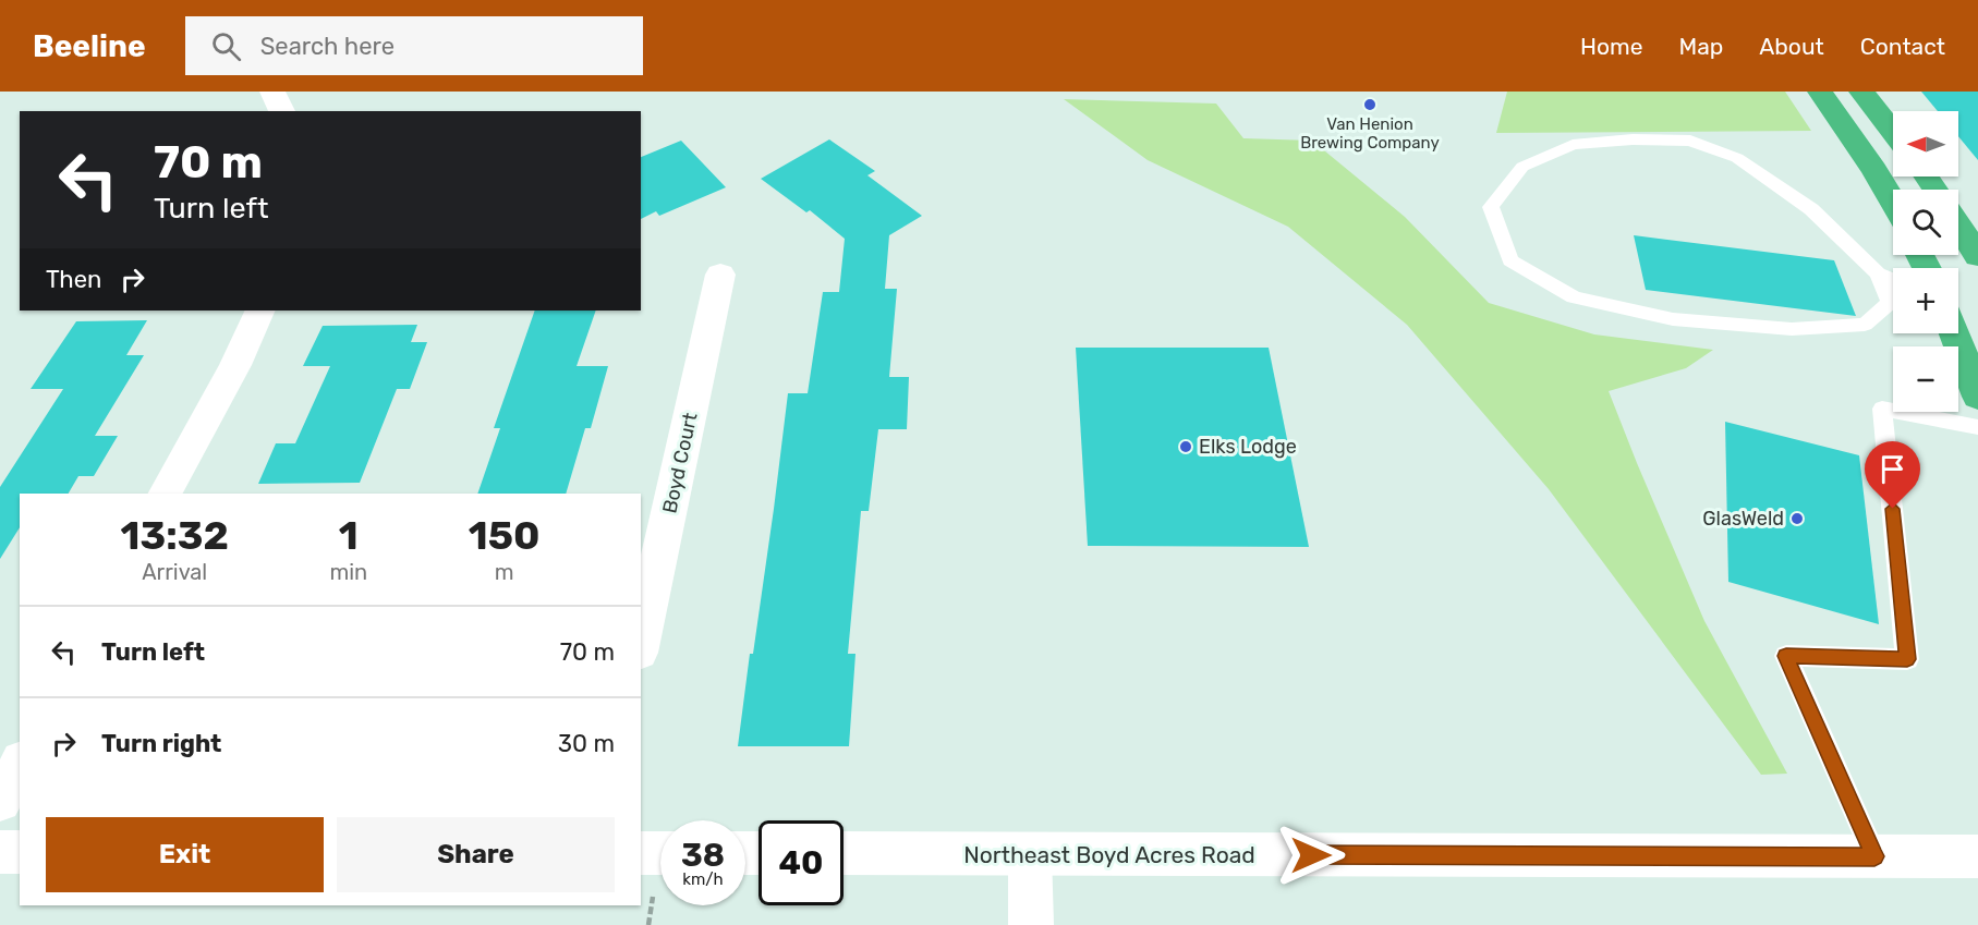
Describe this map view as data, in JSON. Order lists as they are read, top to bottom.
{
  "streets": {
    "street": ["Boyd Court", "Northeast Boyd Acres Road"]
  },
  "places": ["Van Henion Brewing Company", "Elks Lodge", "GlasWeld"],
  "north": "left",
  "page": {
    "header": "Beeline",
    "search": "Search here",
    "nav": [
      "Home",
      "Map",
      "About",
      "Contact"
    ],
    "map_buttons": ["+", "−"],
    "turn": ["70 m", "Turn left"],
    "then": "Then",
    "eta": [
      "13:32",
      "Arrival",
      "1",
      "min",
      "150",
      "m"
    ],
    "list": [
      {
        "name": "Turn left",
        "value": "70 m"
      },
      {
        "name": "Turn right",
        "value": "30 m"
      }
    ],
    "buttons": ["Exit", "Share"],
    "speed": "38 km/h",
    "limit": "40"
  }
}
